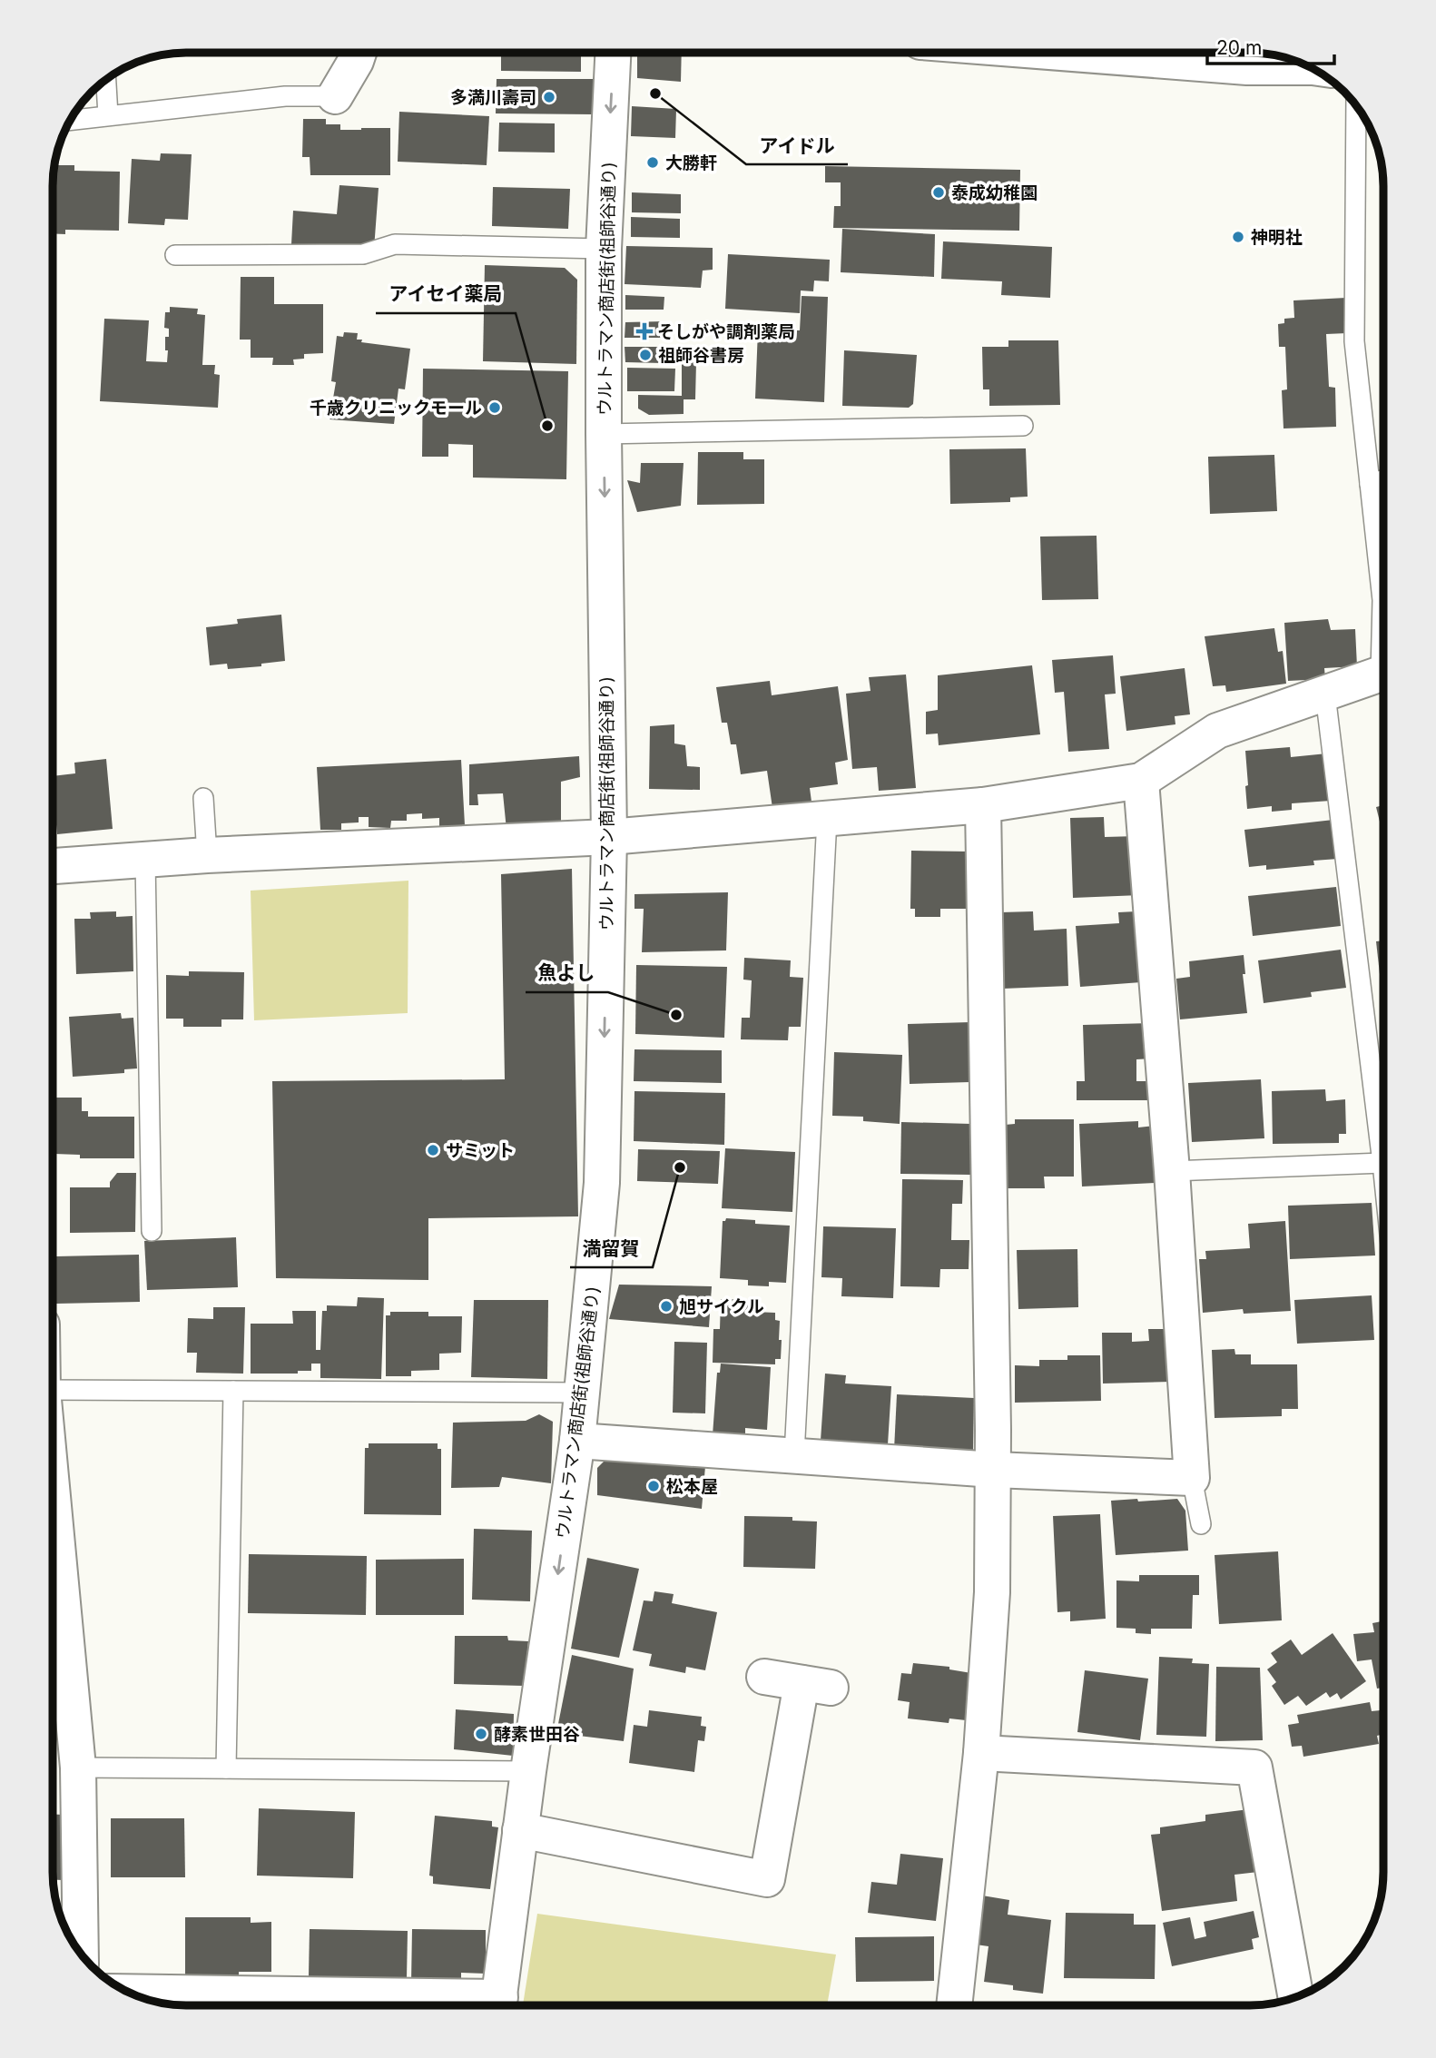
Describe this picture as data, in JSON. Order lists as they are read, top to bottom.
{
  "streets": {
    "street": ["ウルトラマン商店街(祖師谷通り)"]
  },
  "one_way": ["ウルトラマン商店街(祖師谷通り)"],
  "places": {
    "other": [
      "アイドル",
      "多満川壽司",
      "大勝軒",
      "泰成幼稚園",
      "神明社",
      "祖師谷書房",
      "千歳クリニックモール",
      "アイセイ薬局",
      "魚よし",
      "サミット",
      "満留賀",
      "旭サイクル",
      "松本屋",
      "酵素世田谷"
    ],
    "health": ["そしがや調剤薬局"]
  },
  "scale_bar": "20 m"
}
